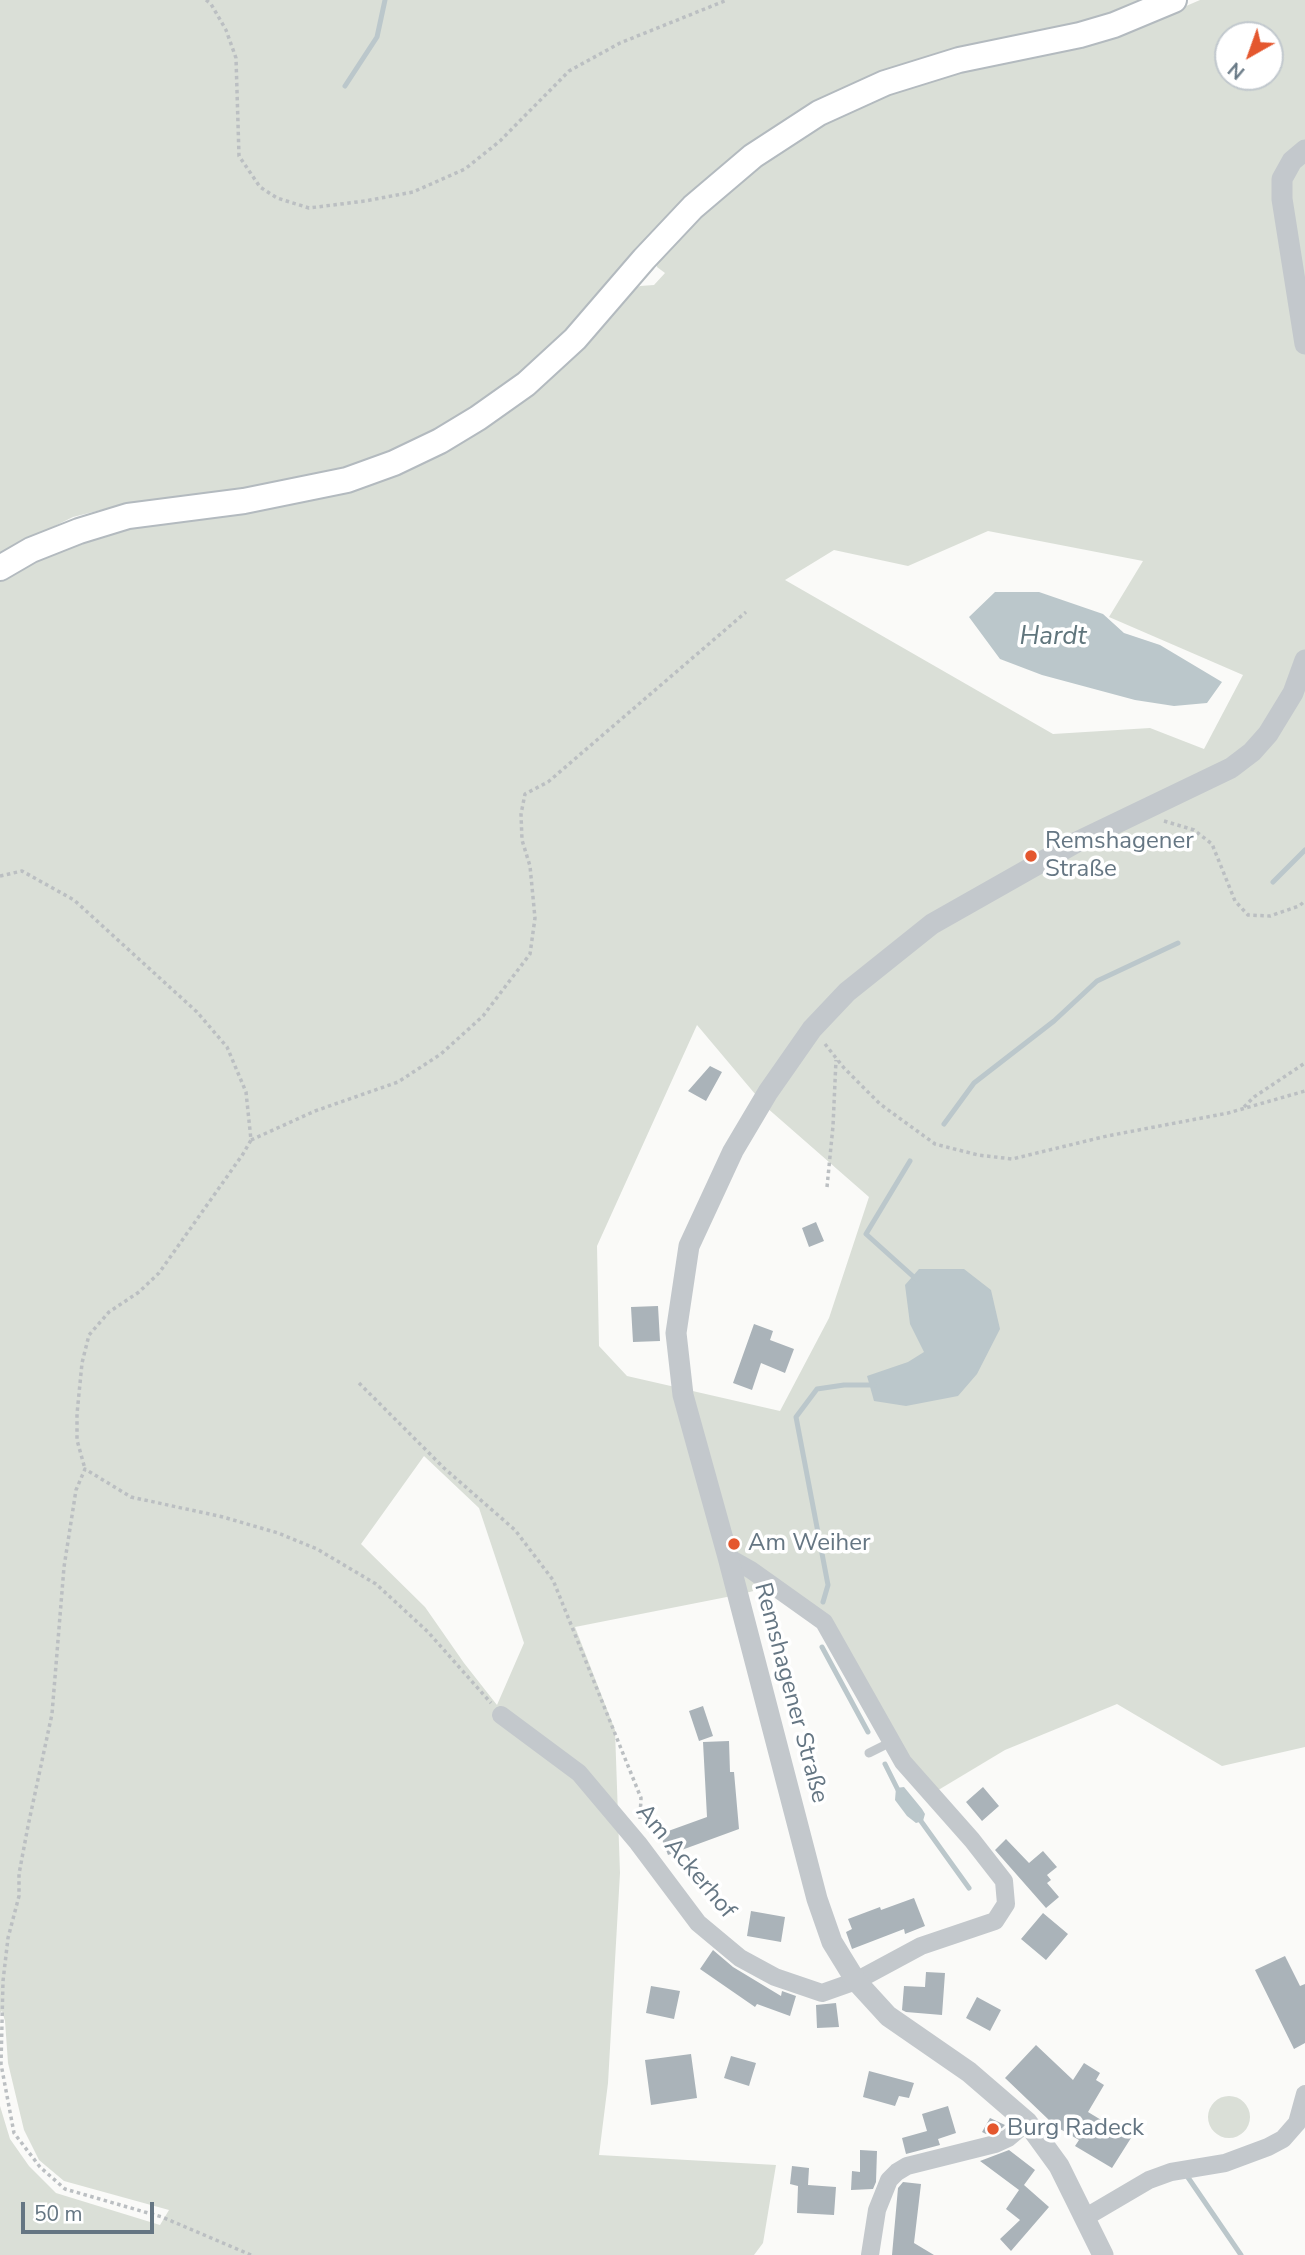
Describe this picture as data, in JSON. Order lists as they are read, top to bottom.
{
  "streets": {
    "street": ["Remshagener Straße", "Am Ackerhof"]
  },
  "crossings": [
    ["Remshagener Straße", "Am Ackerhof"]
  ],
  "water": ["Hardt"],
  "places": ["Remshagener Straße", "Am Weiher", "Burg Radeck"],
  "scale_bar": "50 m",
  "north": "bottom left"
}
